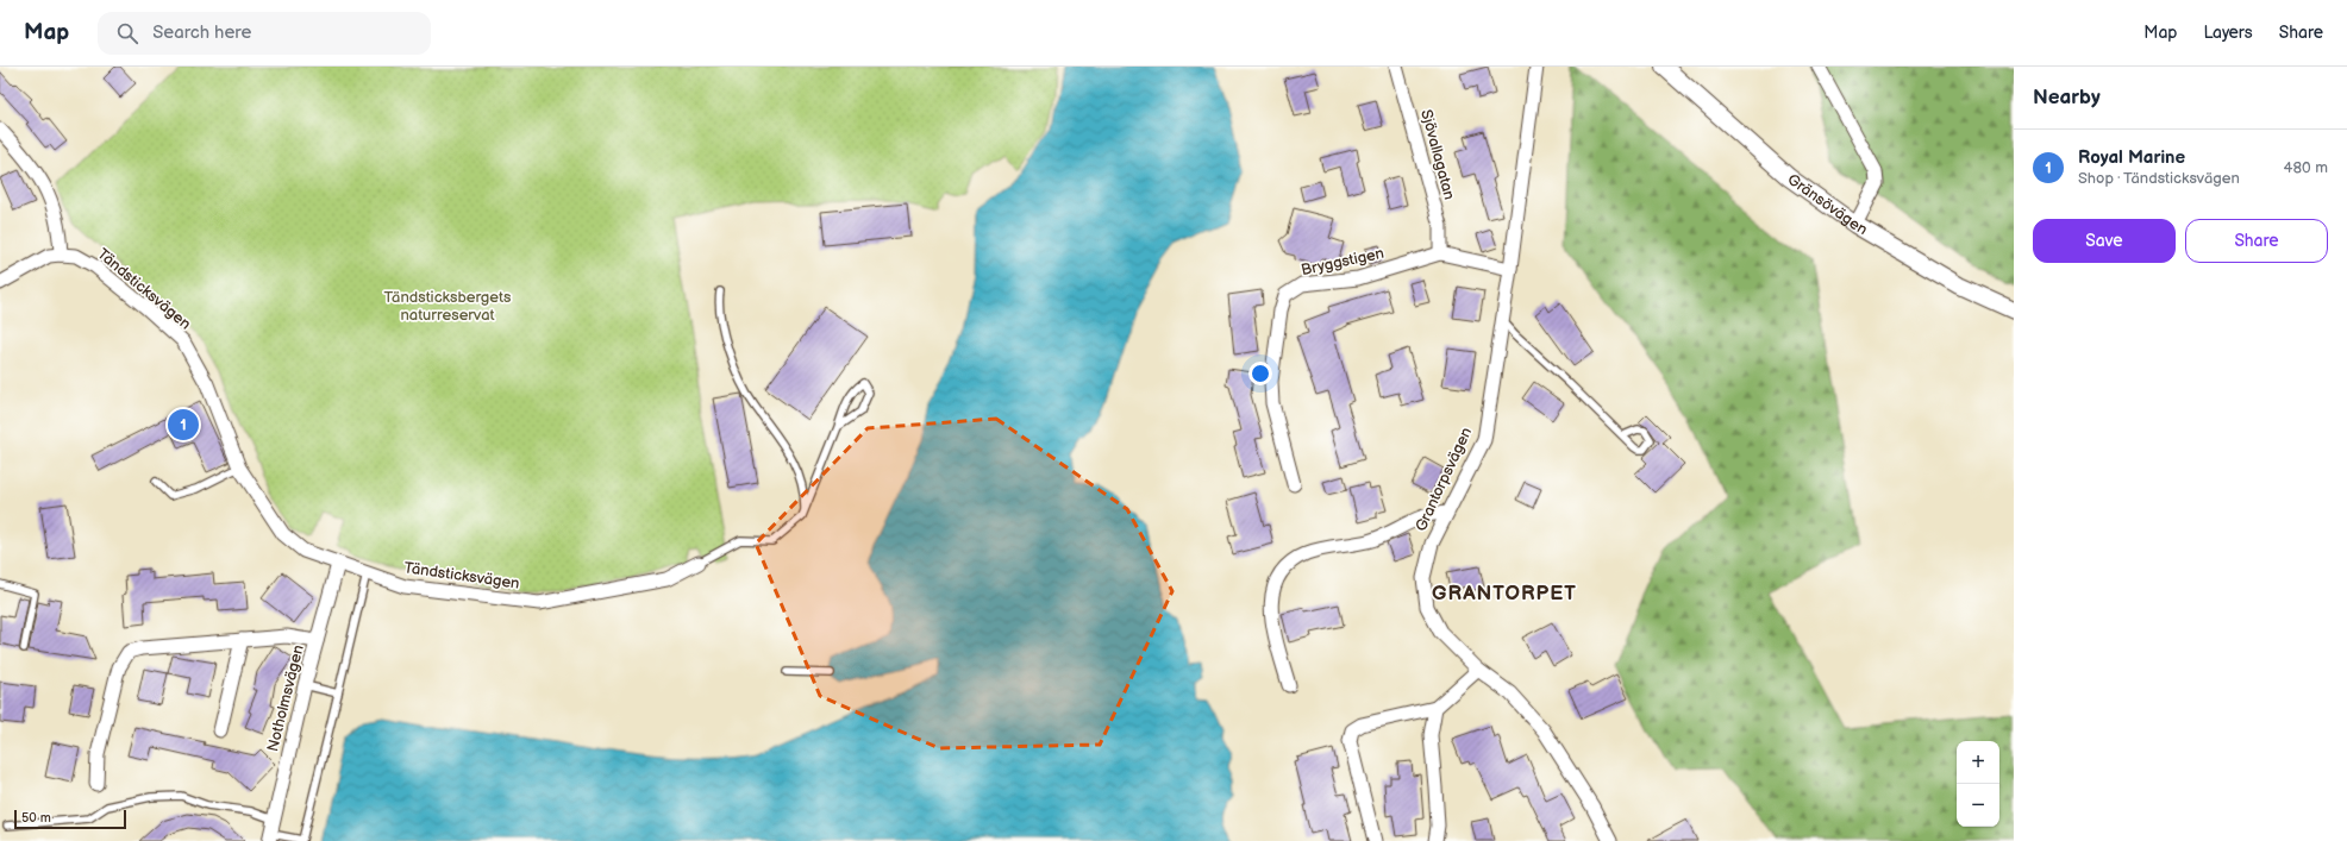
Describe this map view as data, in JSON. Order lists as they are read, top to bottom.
{
  "streets": {
    "street": [
      "Sjövallagatan",
      "Gränsövägen",
      "Bryggstigen",
      "Tändsticksvägen",
      "Grantorpsvägen",
      "Notholmsvägen"
    ]
  },
  "crossings": [
    ["Sjövallagatan", "Bryggstigen"],
    ["Bryggstigen", "Grantorpsvägen"],
    ["Tändsticksvägen", "Notholmsvägen"]
  ],
  "districts": ["GRANTORPET"],
  "parks": ["Tändsticksbergets naturreservat"],
  "scale_bar": "50 m",
  "page": {
    "header": "Map",
    "search": "Search here",
    "nav": ["Map", "Layers", "Share"],
    "heading": "Nearby",
    "list": [
      {
        "mark": "1",
        "name": "Royal Marine",
        "note": "Shop · Tändsticksvägen",
        "value": "480 m"
      }
    ],
    "buttons": ["Save", "Share"],
    "pins": "1",
    "map_buttons": ["+", "−"],
    "scale": "50 m"
  }
}
